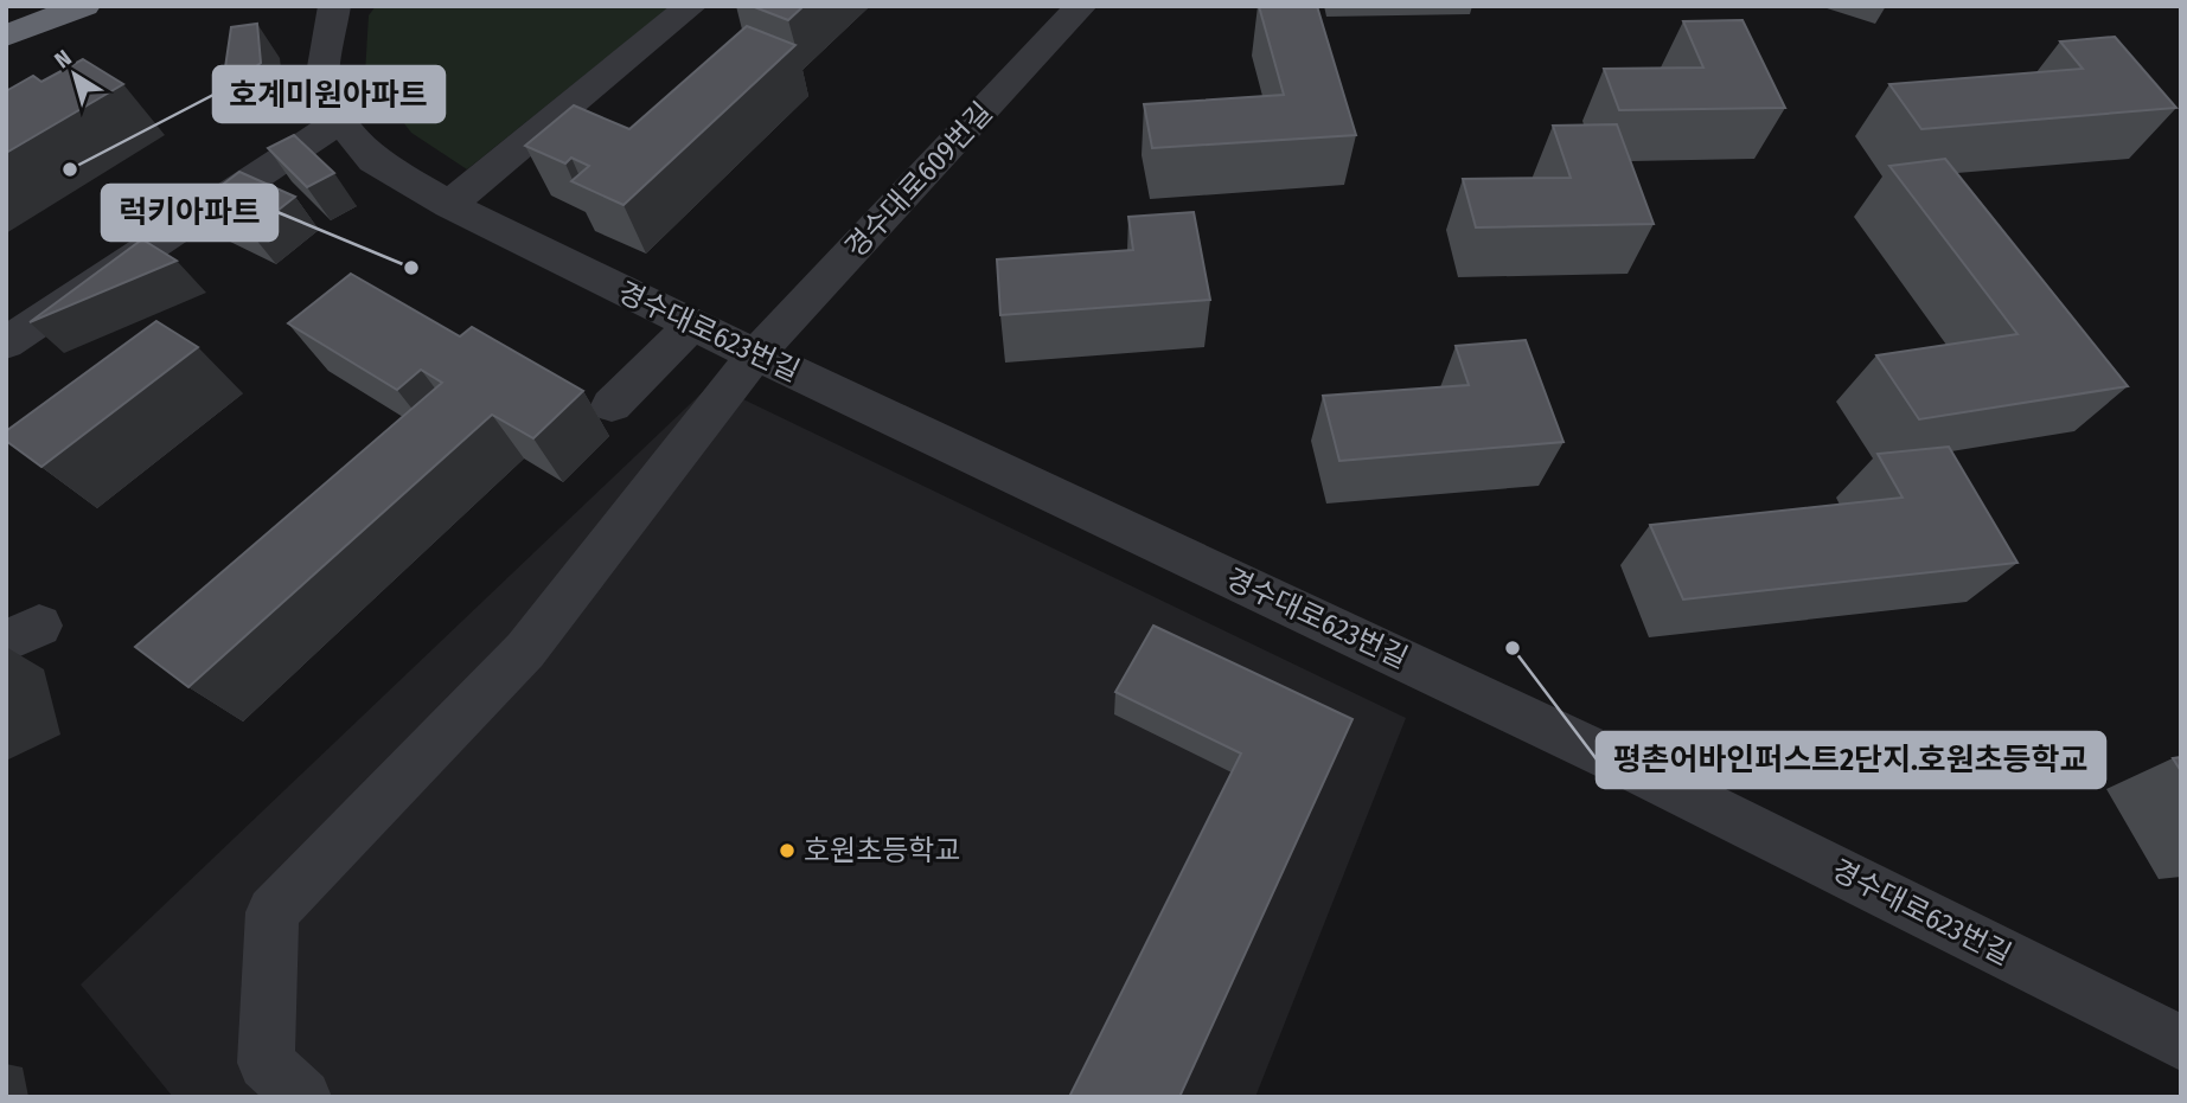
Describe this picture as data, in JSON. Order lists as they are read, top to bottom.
{
  "streets": {
    "street": ["경수대로609번길", "경수대로623번길"]
  },
  "crossings": [
    ["경수대로609번길", "경수대로623번길"]
  ],
  "places": [
    "호계미원아파트",
    "럭키아파트",
    "평촌어바인퍼스트2단지.호원초등학교",
    "호원초등학교"
  ],
  "north": "top left"
}
